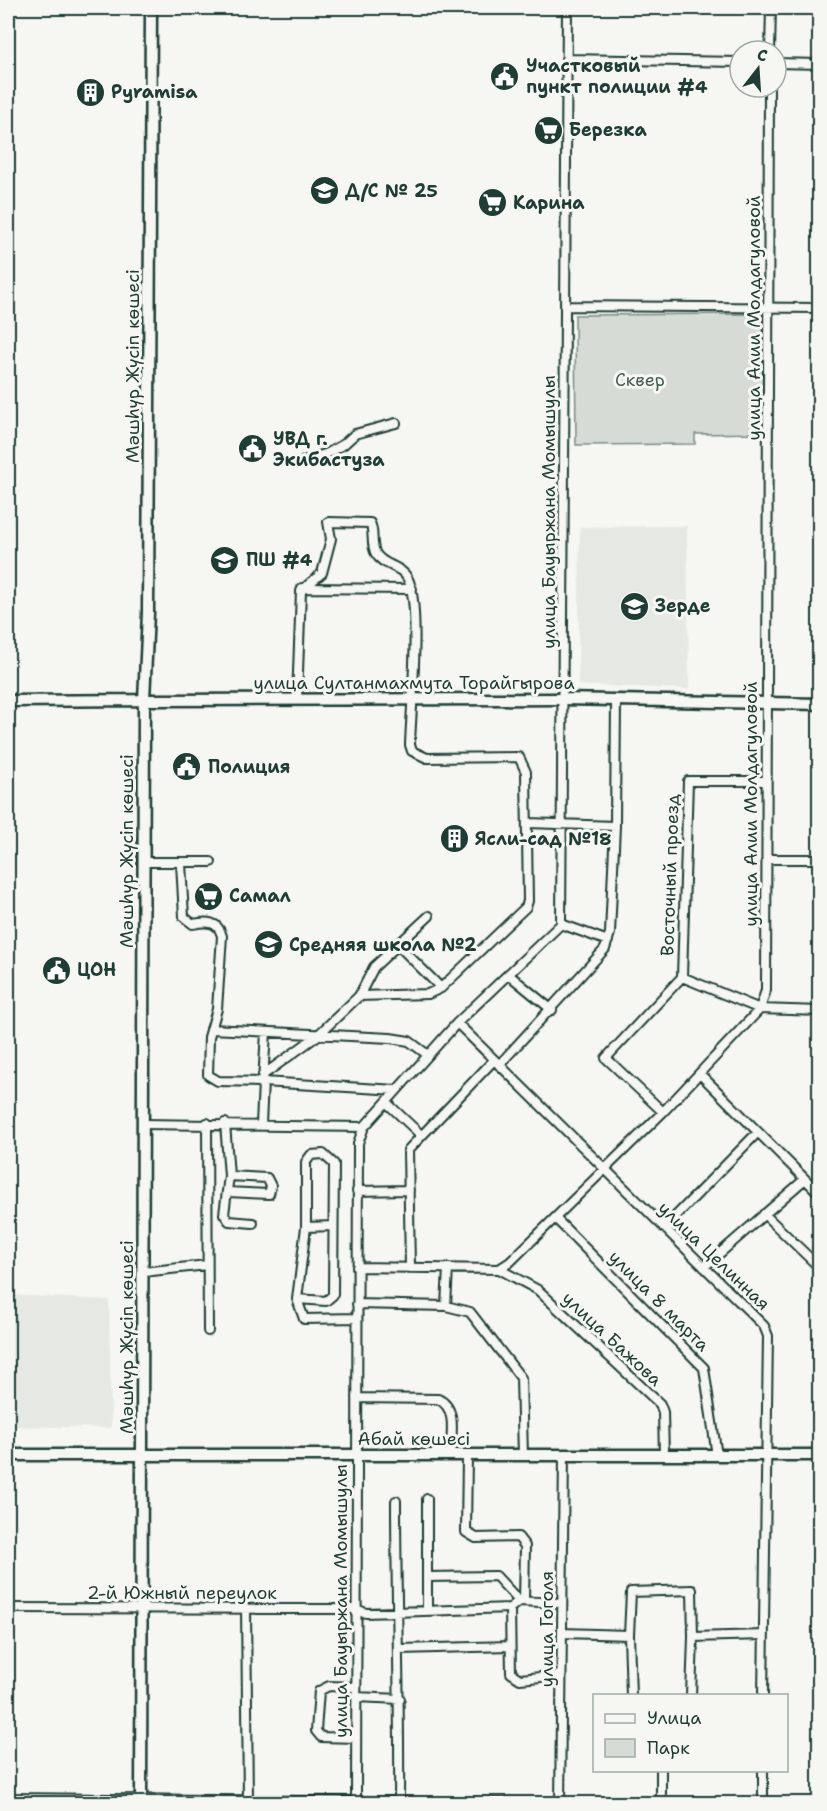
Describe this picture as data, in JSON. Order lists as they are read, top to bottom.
{
  "streets": {
    "main road": ["Мәшһүр Жүсіп көшесі", "улица Султанмахмута Торайгырова", "Абай көшесі"],
    "street": [
      "улица Алии Молдагуловой",
      "улица Бауыржана Момышулы",
      "Восточный проезд",
      "улица Целинная",
      "улица 8 марта",
      "улица Бажова",
      "2-й Южный переулок",
      "улица Гоголя"
    ]
  },
  "crossings": [
    ["улица Алии Молдагуловой", "улица Султанмахмута Торайгырова"],
    ["улица Алии Молдагуловой", "Восточный проезд"],
    ["Мәшһүр Жүсіп көшесі", "улица Султанмахмута Торайгырова"],
    ["Мәшһүр Жүсіп көшесі", "Абай көшесі"],
    ["Мәшһүр Жүсіп көшесі", "2-й Южный переулок"],
    ["улица Бауыржана Момышулы", "улица Султанмахмута Торайгырова"],
    ["улица Бауыржана Момышулы", "улица Целинная"],
    ["улица Бауыржана Момышулы", "Абай көшесі"],
    ["улица Бауыржана Момышулы", "2-й Южный переулок"],
    ["улица Целинная", "Абай көшесі"],
    ["улица 8 марта", "Абай көшесі"],
    ["улица Бажова", "Абай көшесі"],
    ["Абай көшесі", "улица Гоголя"]
  ],
  "parks": ["Сквер"],
  "places": {
    "public building": [
      "Участковый пункт полиции #4",
      "УВД г. Экибастуза",
      "Полиция",
      "ЦОН"
    ],
    "building": ["Pyramisa", "Ясли-сад №18"],
    "supermarket": ["Березка", "Карина", "Самал"],
    "school or university": [
      "Д/С № 25",
      "ПШ #4",
      "Зерде",
      "Средняя школа №2"
    ]
  },
  "legend": ["Улица", "Парк"],
  "north": "top"
}
